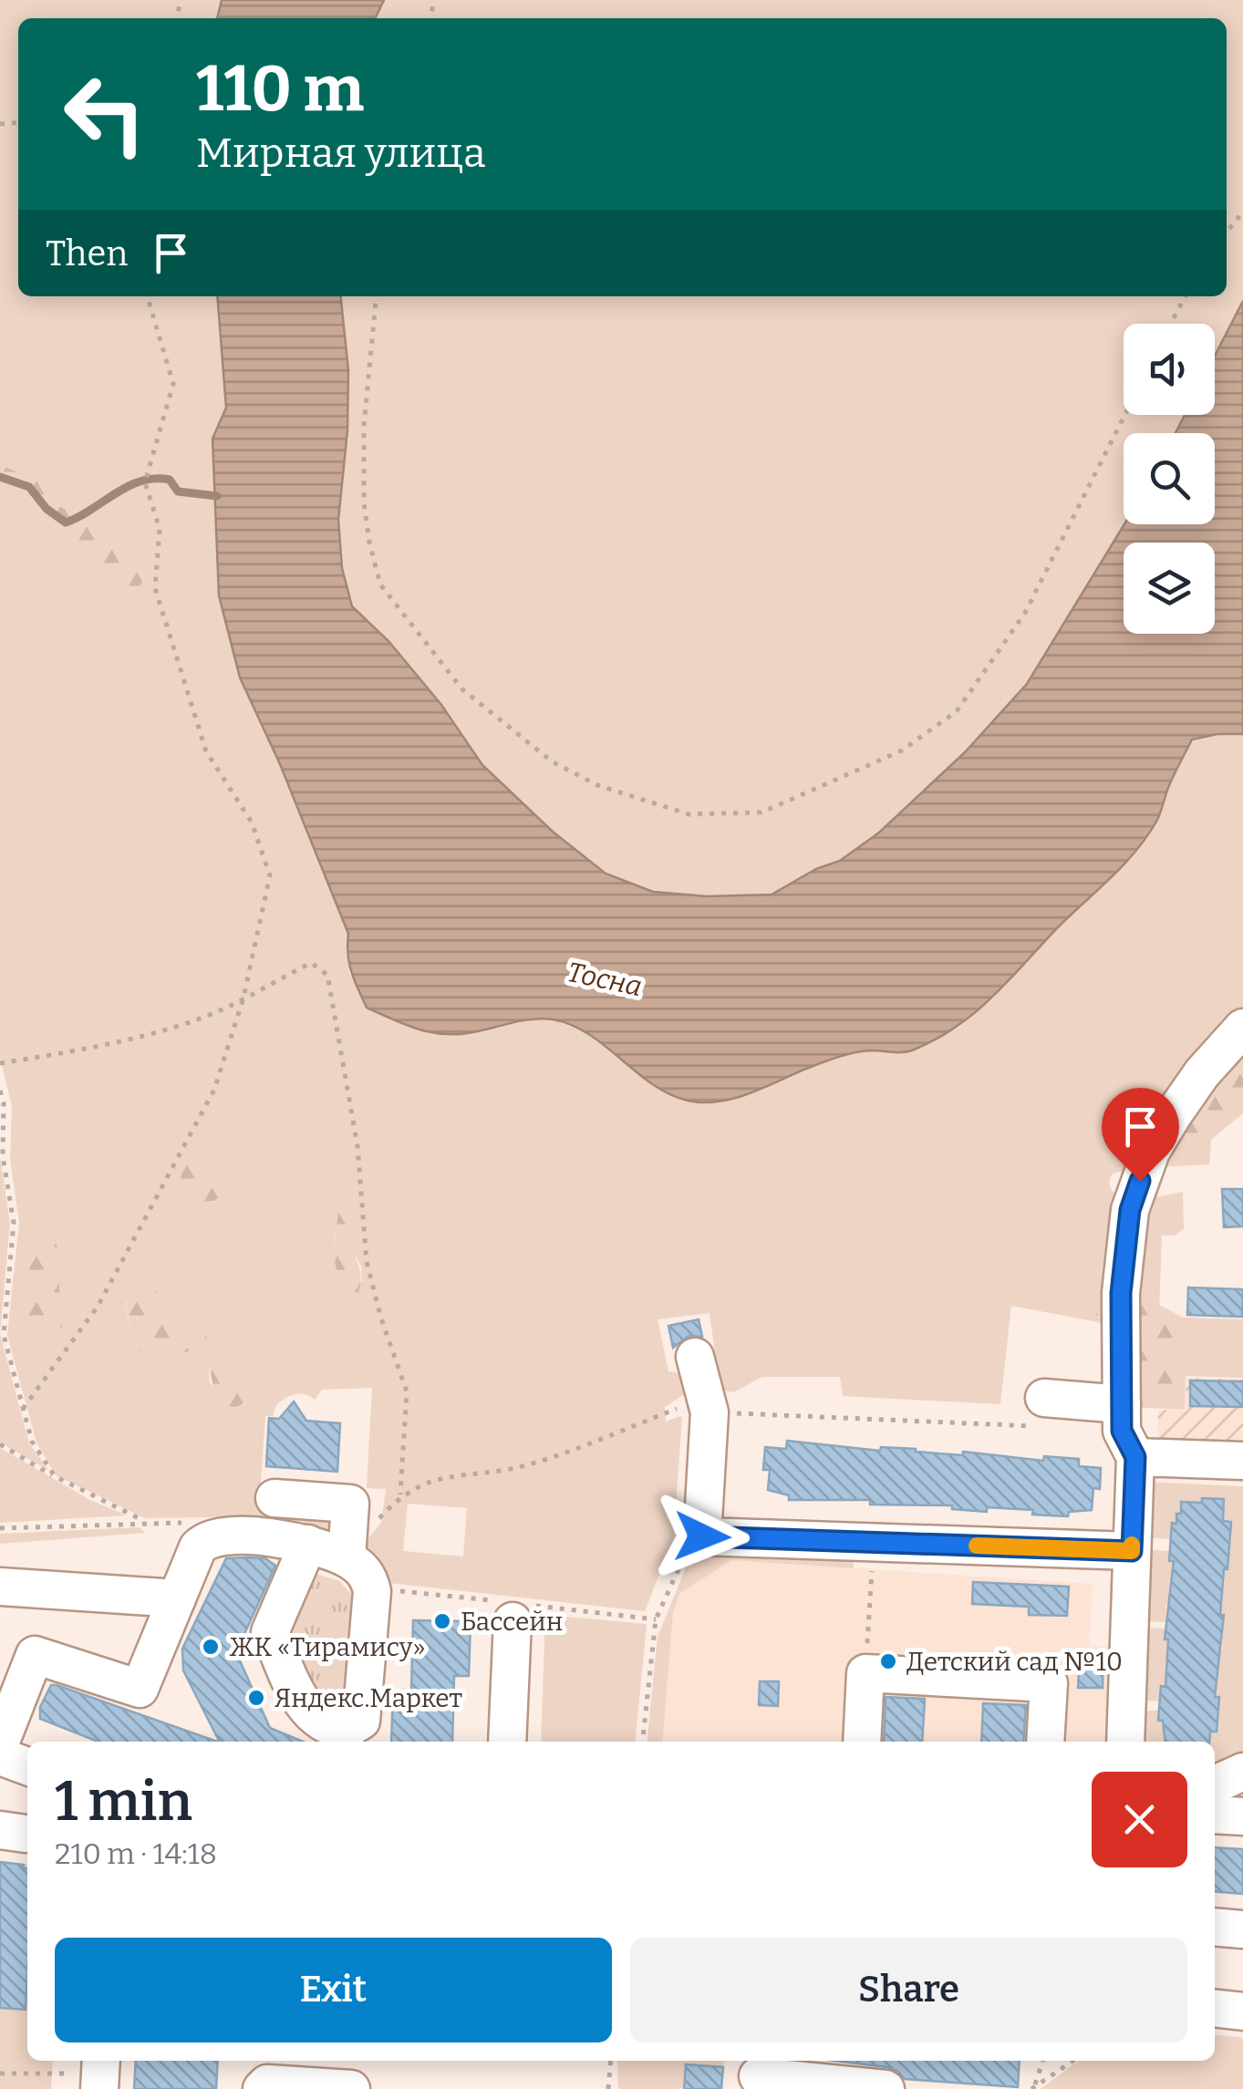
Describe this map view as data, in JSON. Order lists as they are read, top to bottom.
{
  "water": ["Тосна"],
  "places": [
    "Бассейн",
    "ЖК «Тирамису»",
    "Детский сад №10",
    "Яндекс.Маркет"
  ],
  "page": {
    "turn": ["110 m", "Мирная улица"],
    "then": "Then",
    "heading": ["1 min", "210 m · 14:18"],
    "buttons": ["Exit", "Share"]
  }
}
